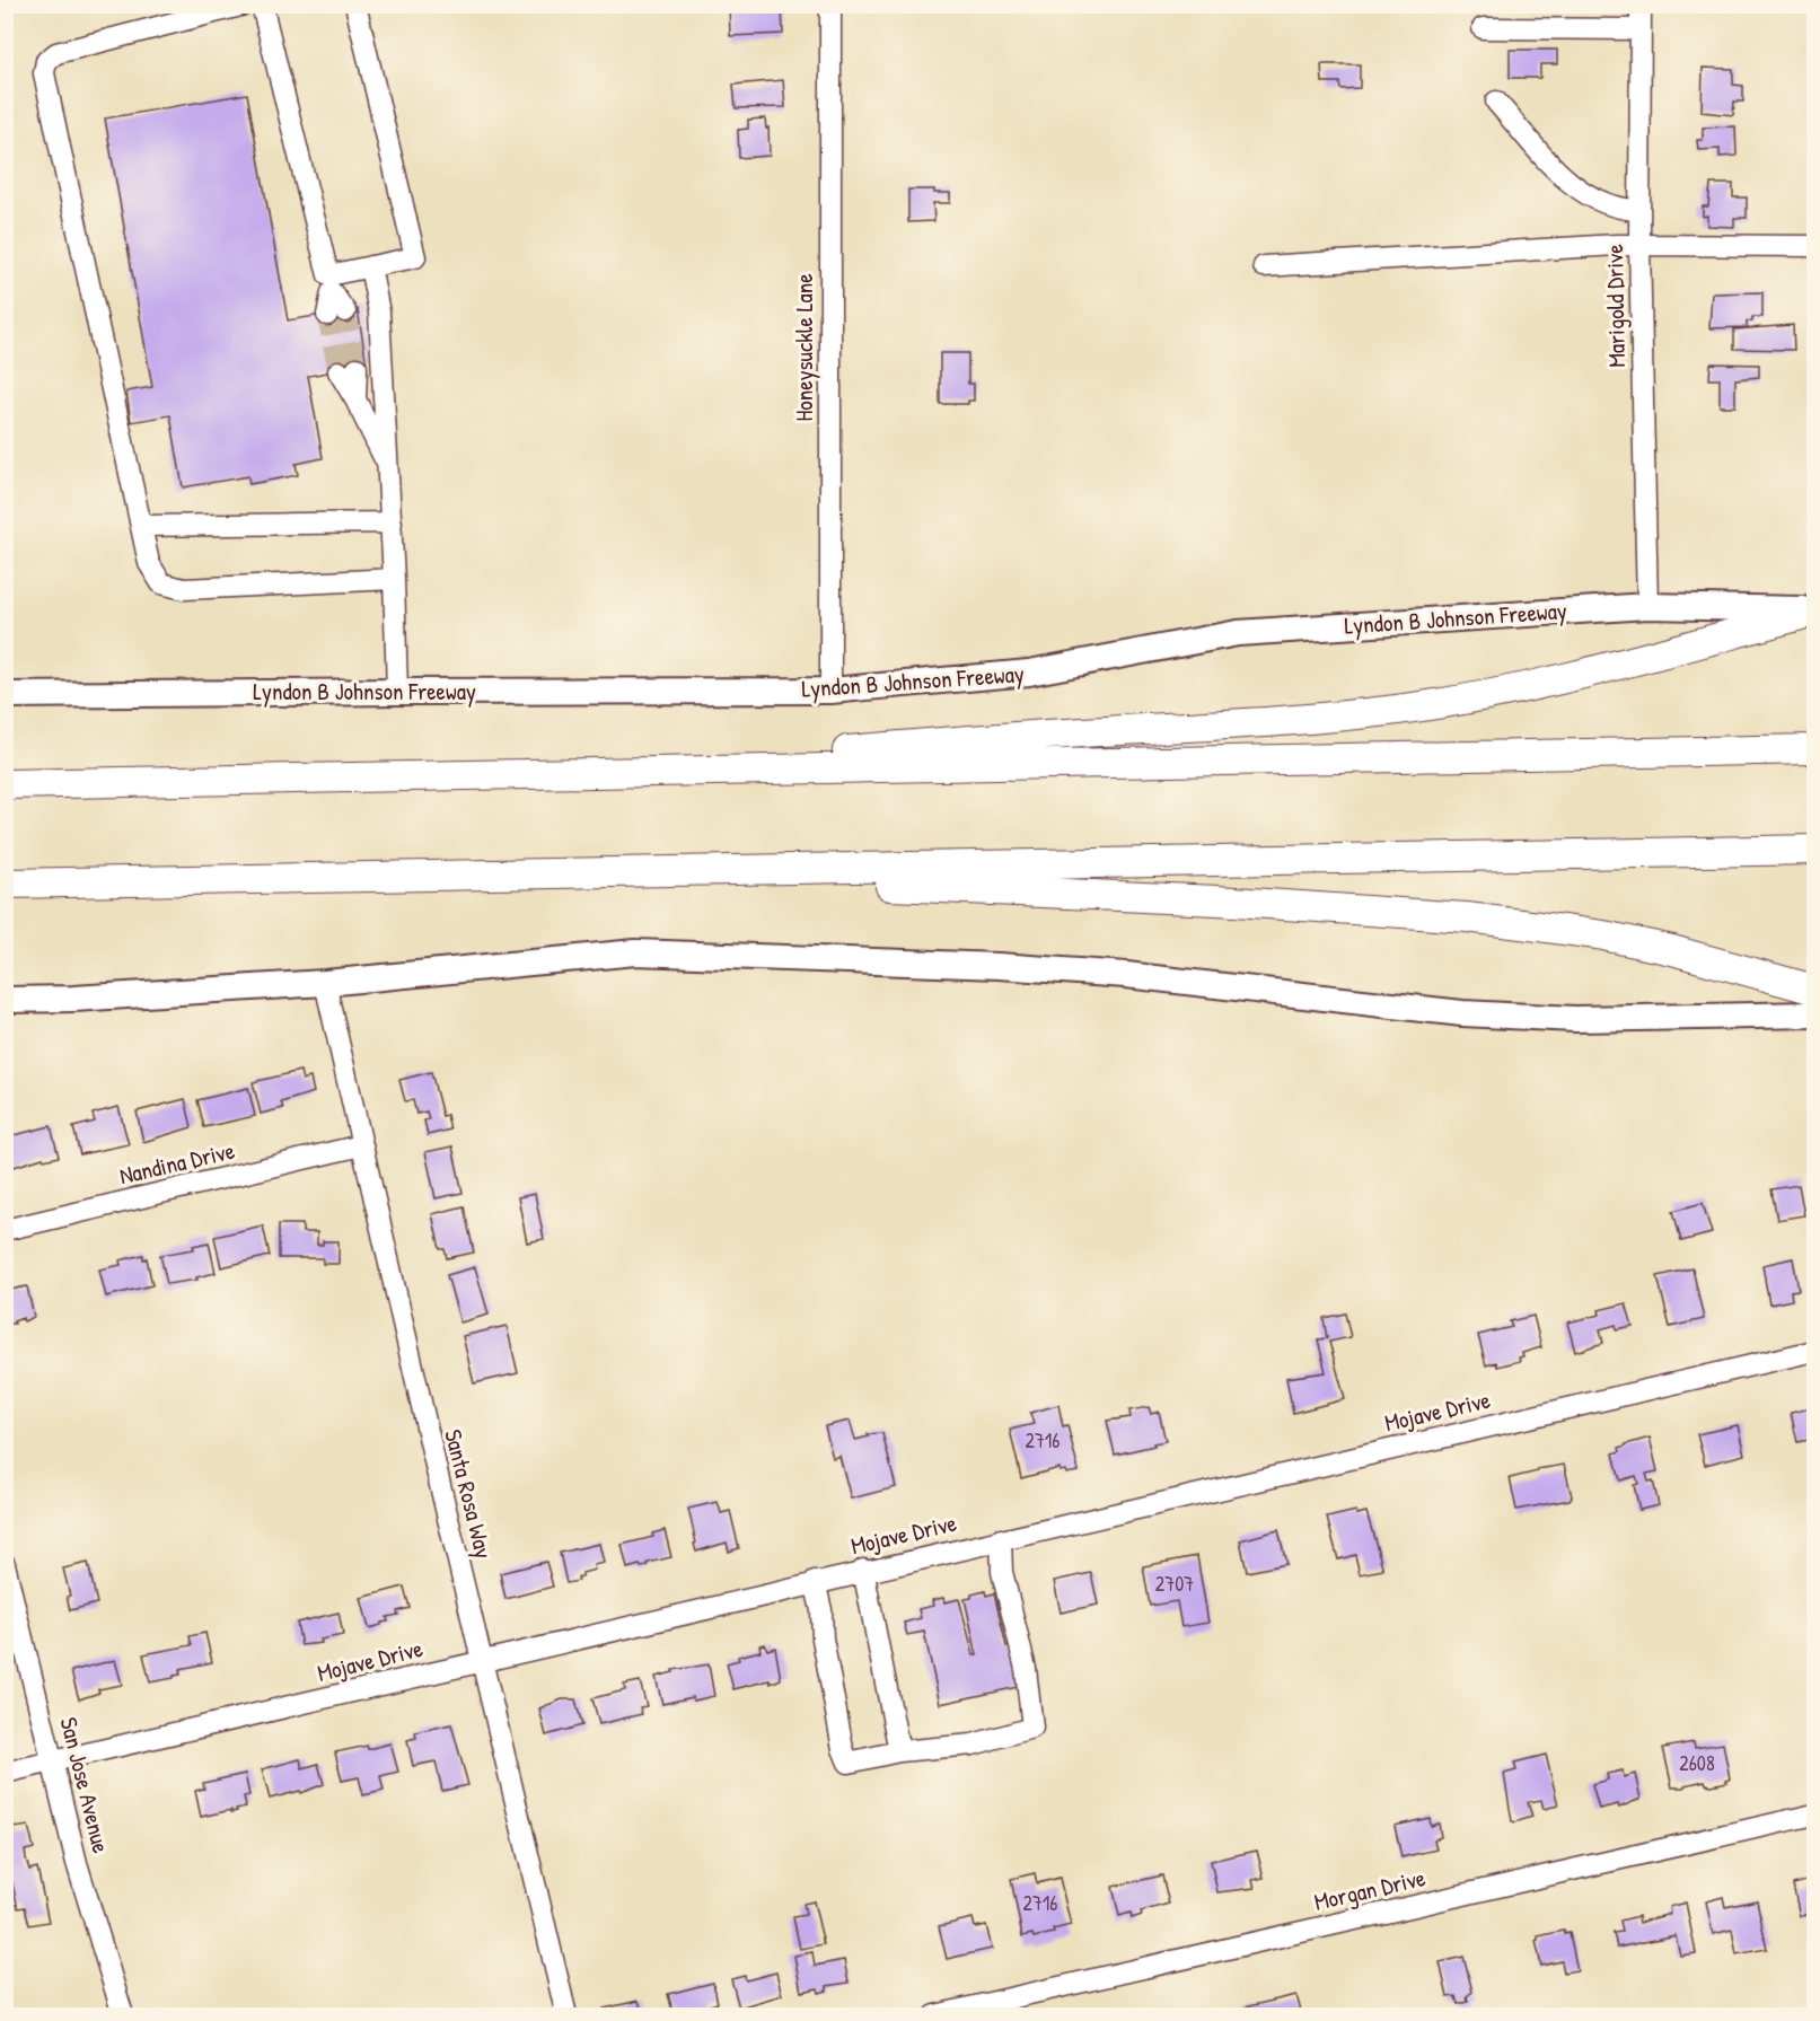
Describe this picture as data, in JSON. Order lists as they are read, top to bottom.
{
  "streets": {
    "main road": ["Lyndon B Johnson Freeway"],
    "street": [
      "Marigold Drive",
      "Honeysuckle Lane",
      "Nandina Drive",
      "Mojave Drive",
      "Santa Rosa Way",
      "San Jose Avenue",
      "Morgan Drive"
    ]
  },
  "crossings": [
    ["Marigold Drive", "Lyndon B Johnson Freeway"],
    ["Honeysuckle Lane", "Lyndon B Johnson Freeway"],
    ["Nandina Drive", "Santa Rosa Way"],
    ["Mojave Drive", "Santa Rosa Way"],
    ["Mojave Drive", "San Jose Avenue"]
  ],
  "house_numbers": [
    "2716",
    "2707",
    "2608",
    "2716"
  ]
}
